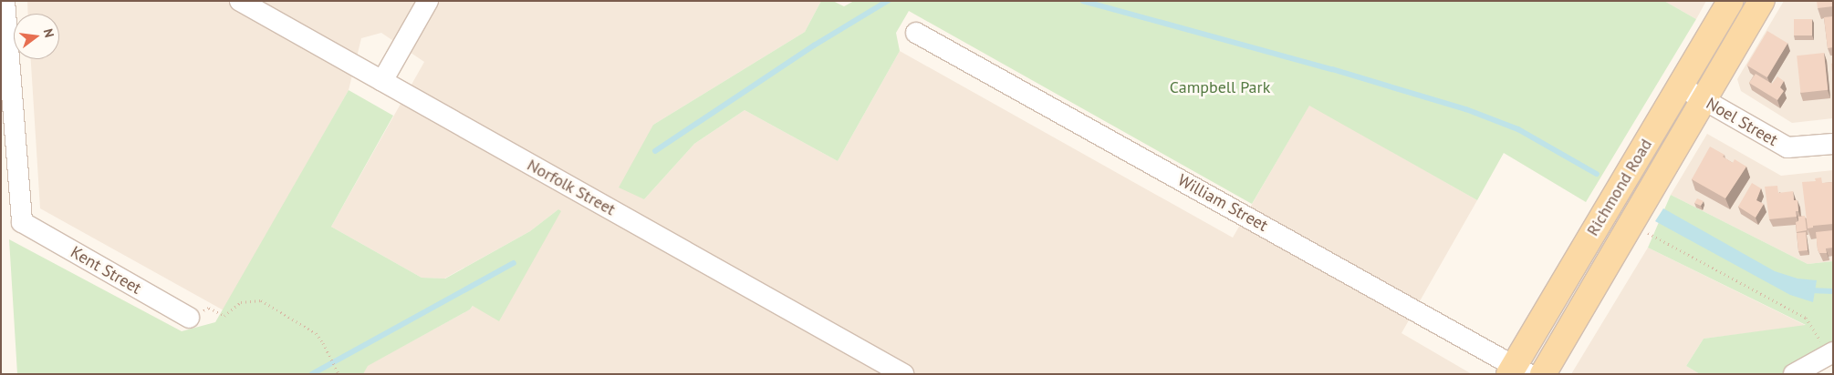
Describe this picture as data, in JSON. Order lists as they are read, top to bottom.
{
  "streets": {
    "main road": ["Richmond Road"],
    "street": [
      "Noel Street",
      "Norfolk Street",
      "William Street",
      "Kent Street"
    ]
  },
  "crossings": [
    ["Noel Street", "Richmond Road"],
    ["Richmond Road", "William Street"]
  ],
  "parks": ["Campbell Park"],
  "north": "right"
}
